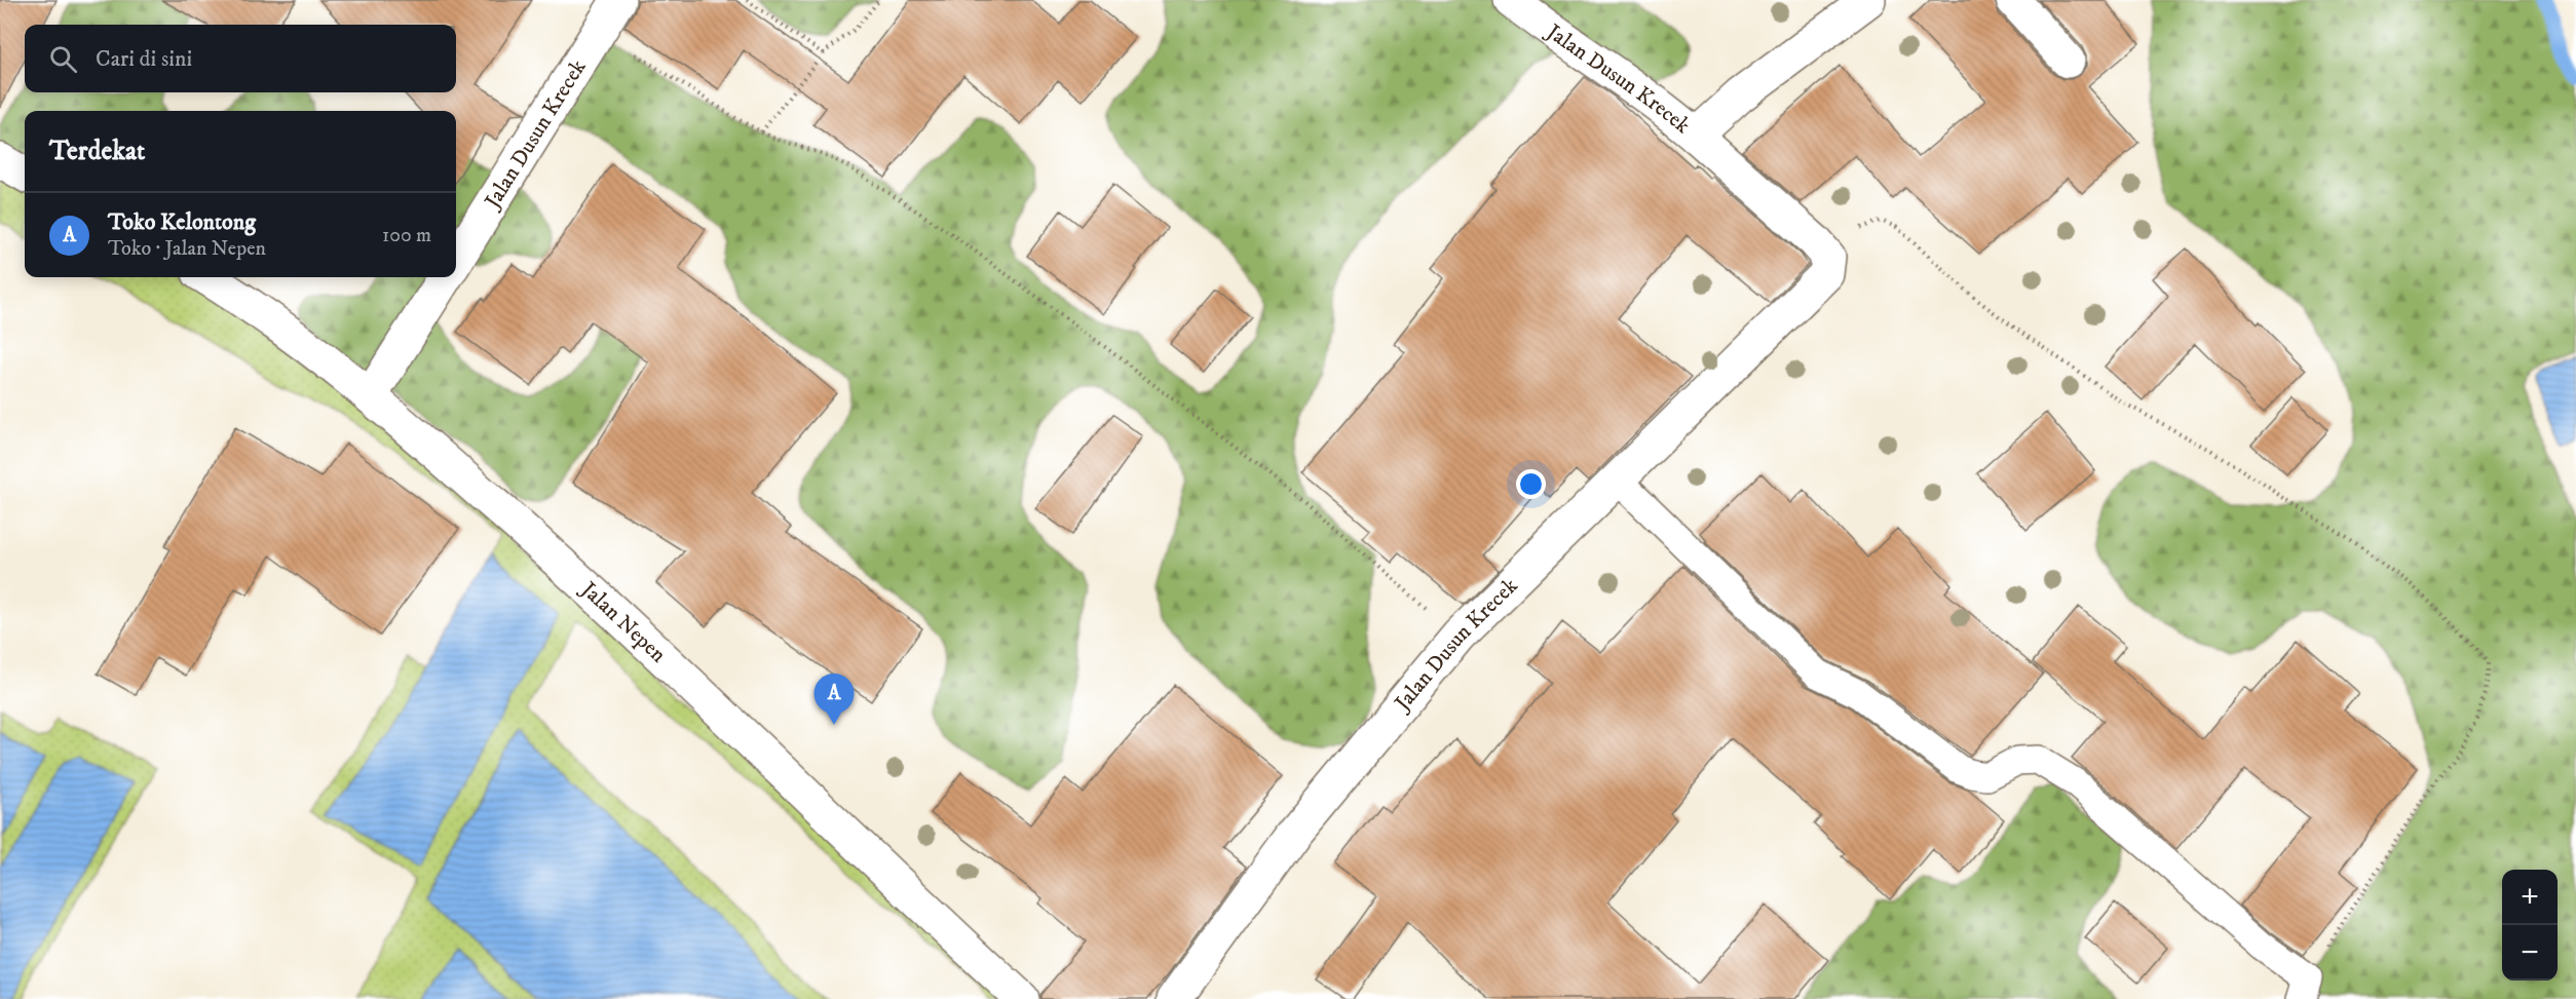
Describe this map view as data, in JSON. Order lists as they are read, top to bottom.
{
  "streets": {
    "street": ["Jalan Dusun Krecek", "Jalan Nepen"]
  },
  "page": {
    "search": "Cari di sini",
    "heading": "Terdekat",
    "list": [
      {
        "mark": "A",
        "name": "Toko Kelontong",
        "note": "Toko · Jalan Nepen",
        "value": "100 m"
      }
    ],
    "pins": "A",
    "map_buttons": ["+", "−"]
  }
}
